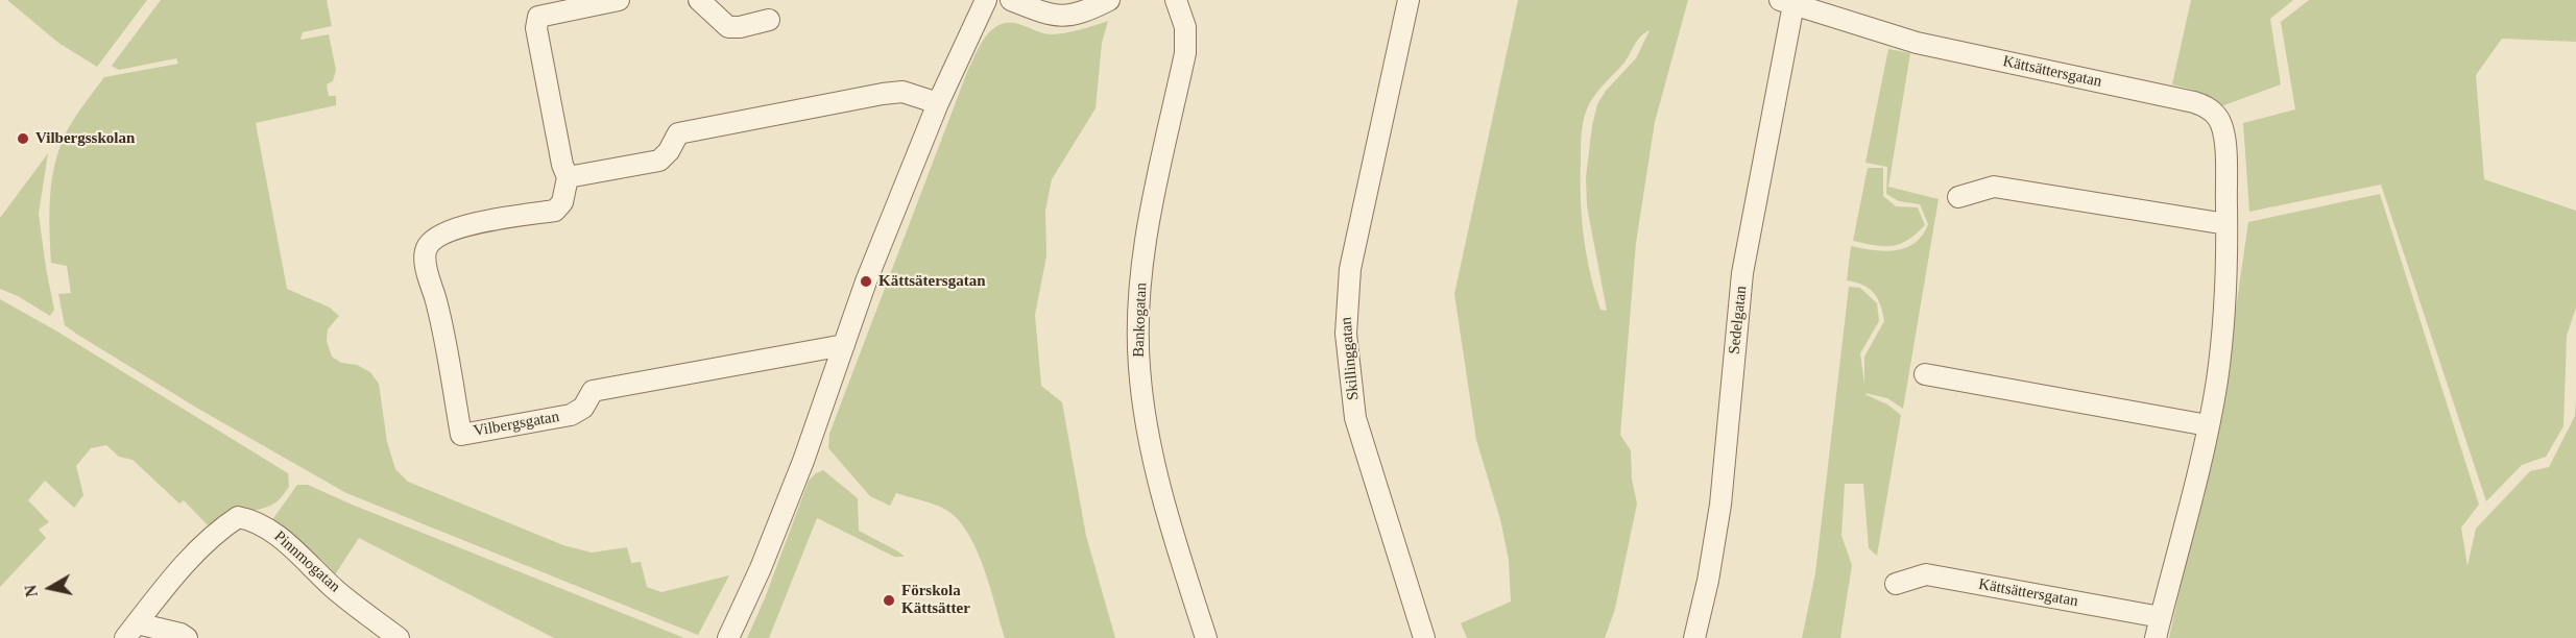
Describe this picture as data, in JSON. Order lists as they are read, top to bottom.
{
  "streets": {
    "street": [
      "Kättsättersgatan",
      "Bankogatan",
      "Sedelgatan",
      "Skillinggatan",
      "Vilbergsgatan",
      "Pinnmogatan"
    ]
  },
  "crossings": [
    ["Kättsättersgatan", "Sedelgatan"]
  ],
  "places": ["Vilbergsskolan", "Kättsätersgatan", "Förskola Kättsätter"],
  "north": "left"
}
